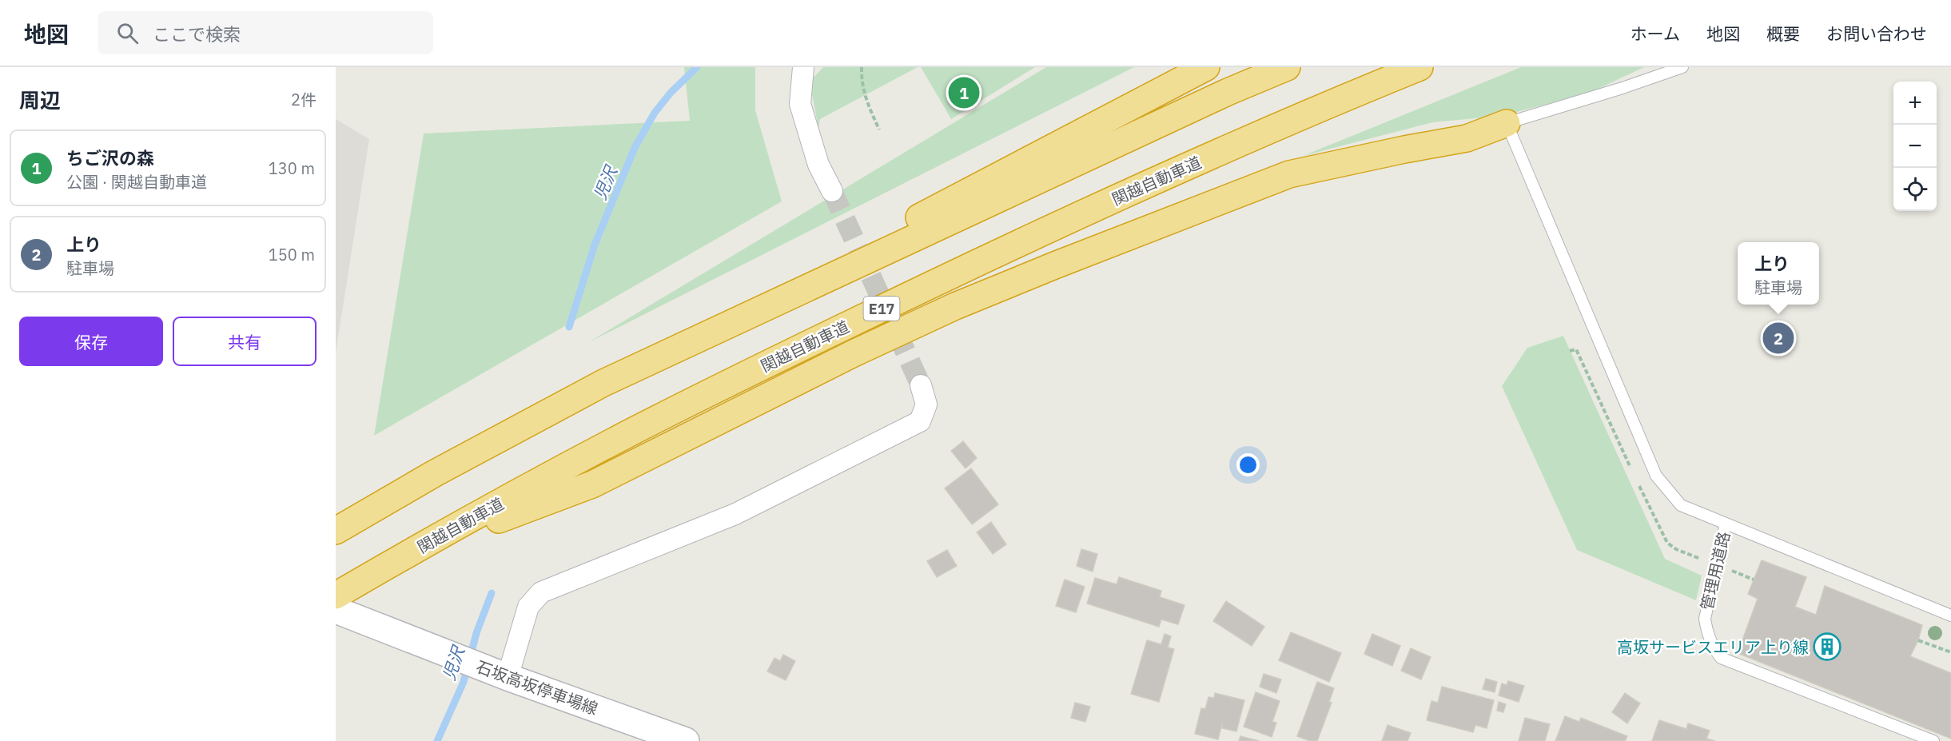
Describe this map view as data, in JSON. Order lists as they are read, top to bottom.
{
  "streets": {
    "highway": ["関越自動車道", "E17"],
    "main road": ["石坂高坂停車場線"],
    "lane": ["管理用道路"]
  },
  "water": ["児沢"],
  "places": {
    "building": ["高坂サービスエリア上り線"]
  },
  "page": {
    "header": "地図",
    "search": "ここで検索",
    "nav": [
      "ホーム",
      "地図",
      "概要",
      "お問い合わせ"
    ],
    "heading": ["周辺", "2件"],
    "pins": ["1", "2"],
    "map_buttons": ["+", "−"],
    "list": [
      {
        "mark": "1",
        "name": "ちご沢の森",
        "note": "公園 · 関越自動車道",
        "value": "130 m"
      },
      {
        "mark": "2",
        "name": "上り",
        "note": "駐車場",
        "value": "150 m"
      }
    ],
    "popup": ["上り", "駐車場"],
    "buttons": ["保存", "共有"]
  }
}
